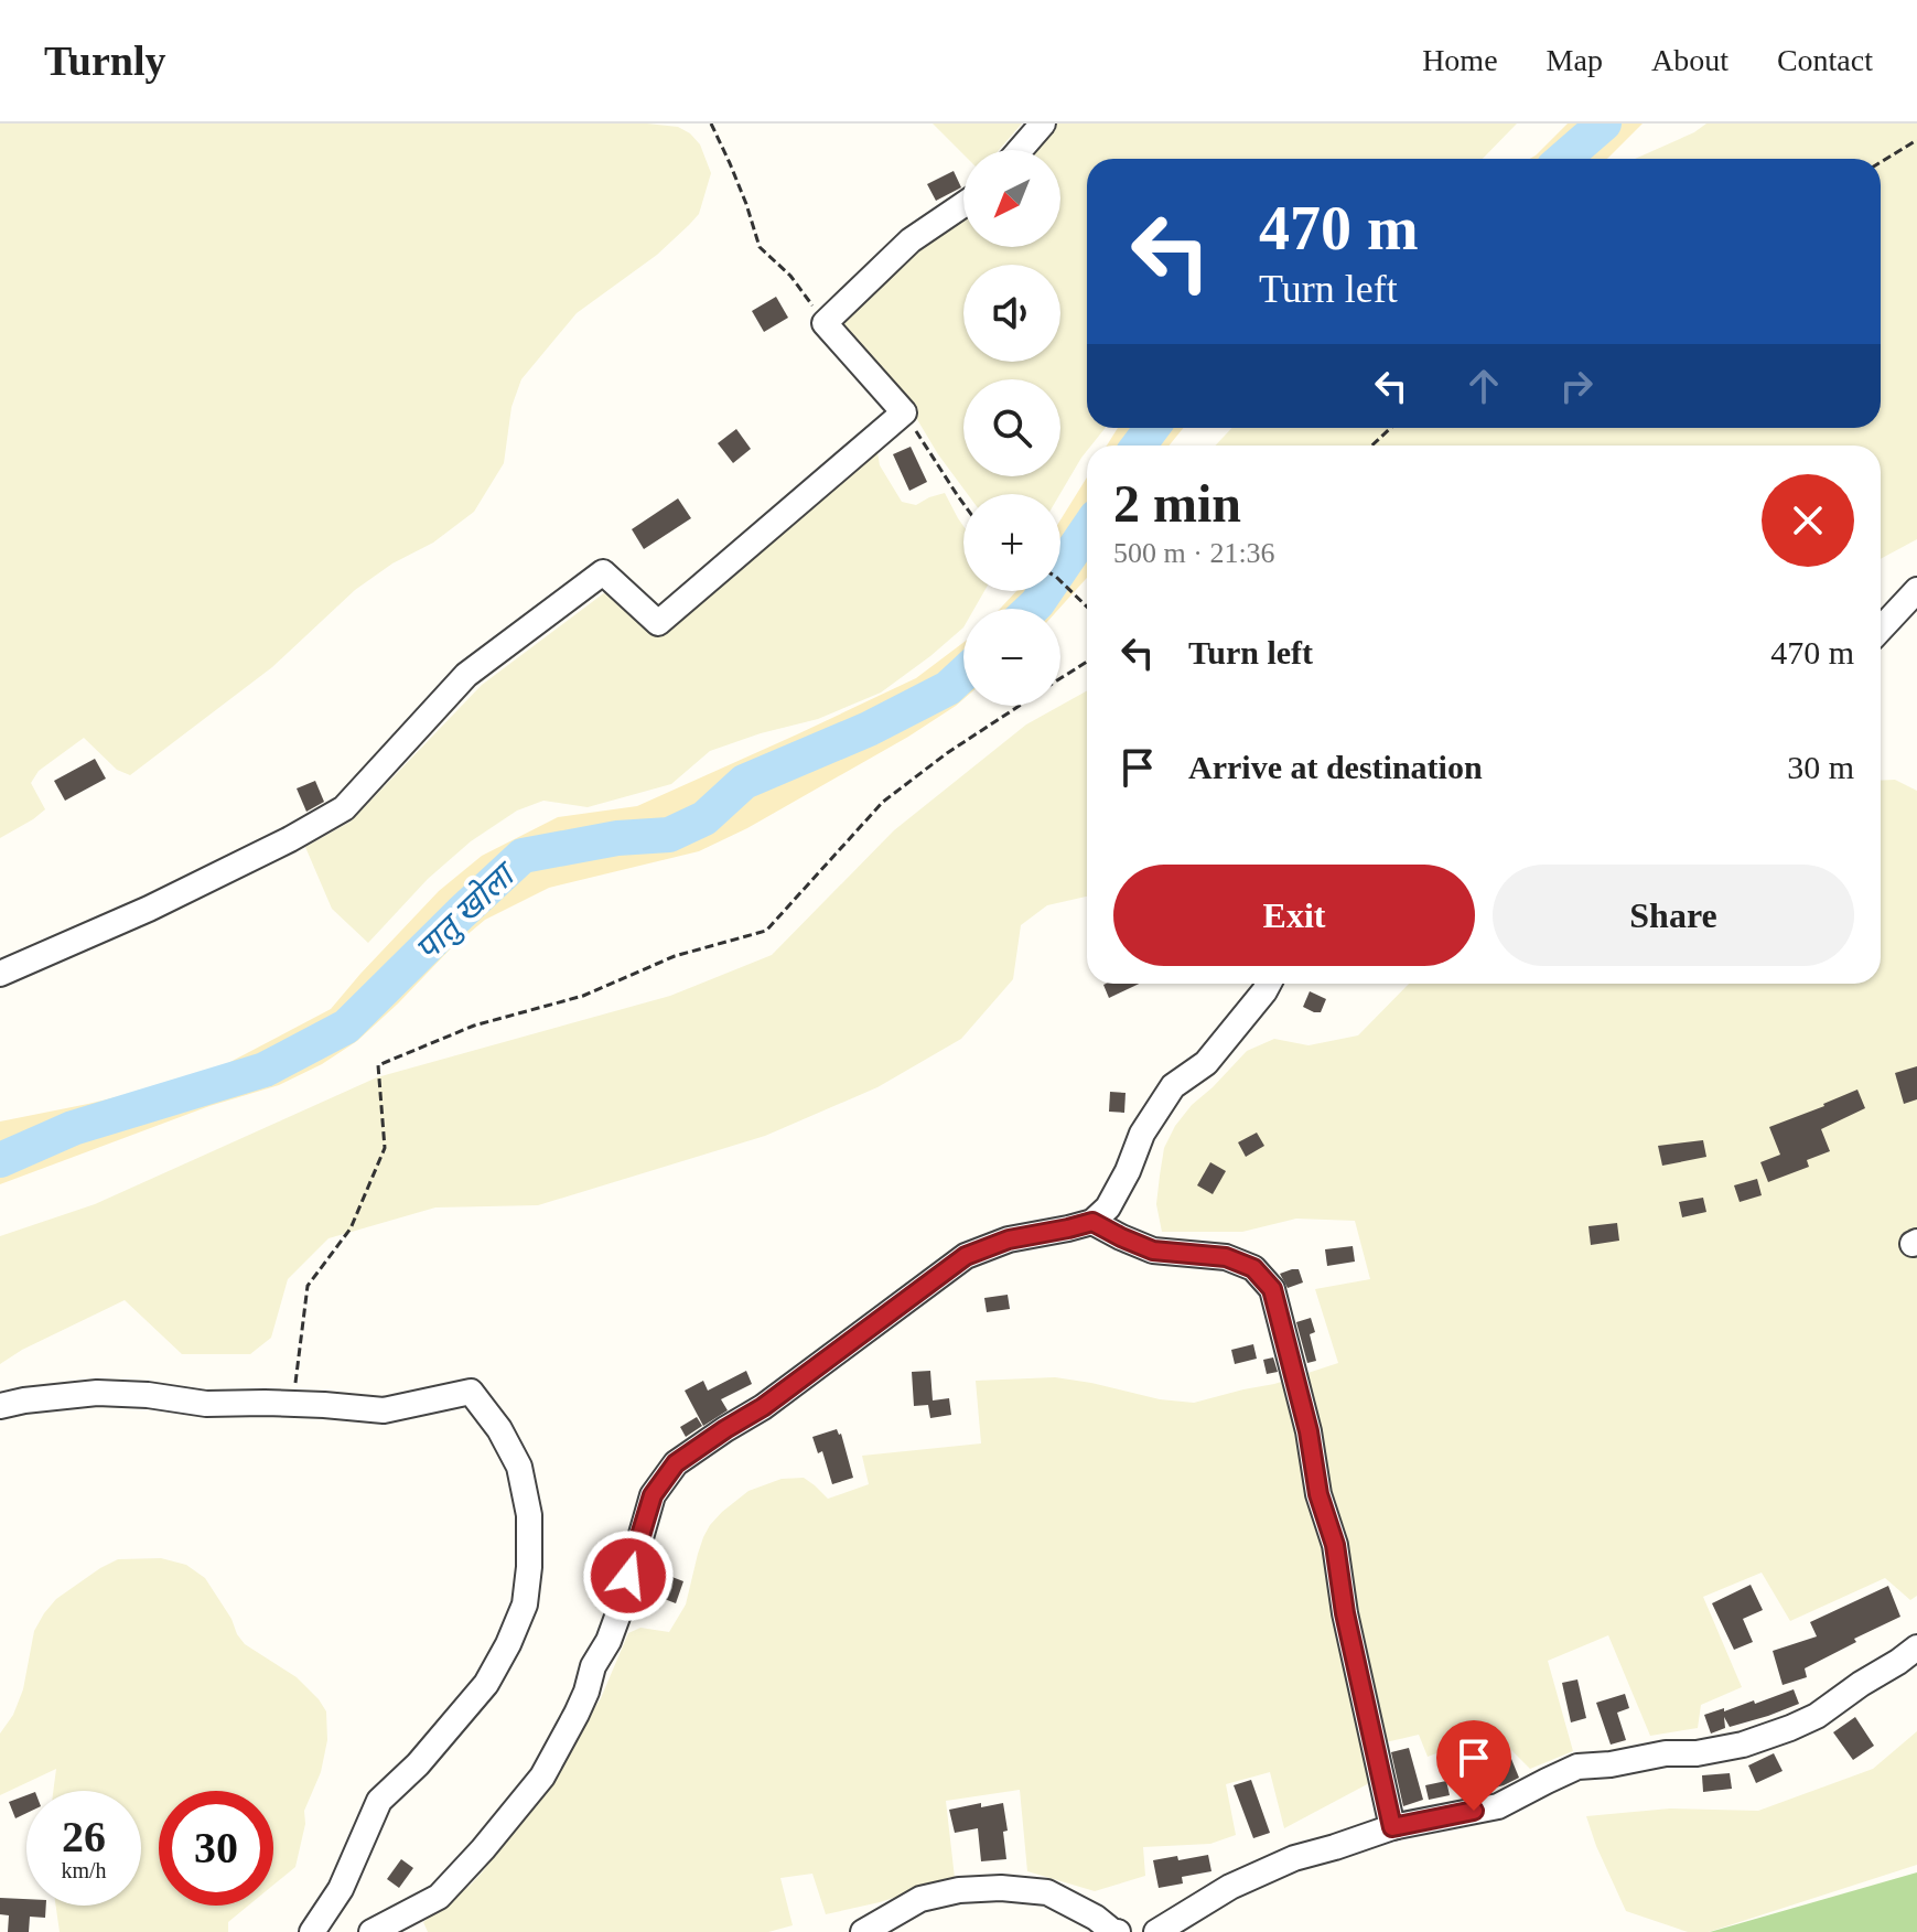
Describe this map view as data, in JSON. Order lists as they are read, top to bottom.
{
  "water": ["पातु खोला"],
  "north": "bottom left",
  "page": {
    "header": "Turnly",
    "nav": [
      "Home",
      "Map",
      "About",
      "Contact"
    ],
    "map_buttons": ["+", "−"],
    "turn": ["470 m", "Turn left"],
    "heading": ["2 min", "500 m · 21:36"],
    "list": [
      {
        "name": "Turn left",
        "value": "470 m"
      },
      {
        "name": "Arrive at destination",
        "value": "30 m"
      }
    ],
    "buttons": ["Exit", "Share"],
    "speed": "26 km/h",
    "limit": "30"
  }
}
